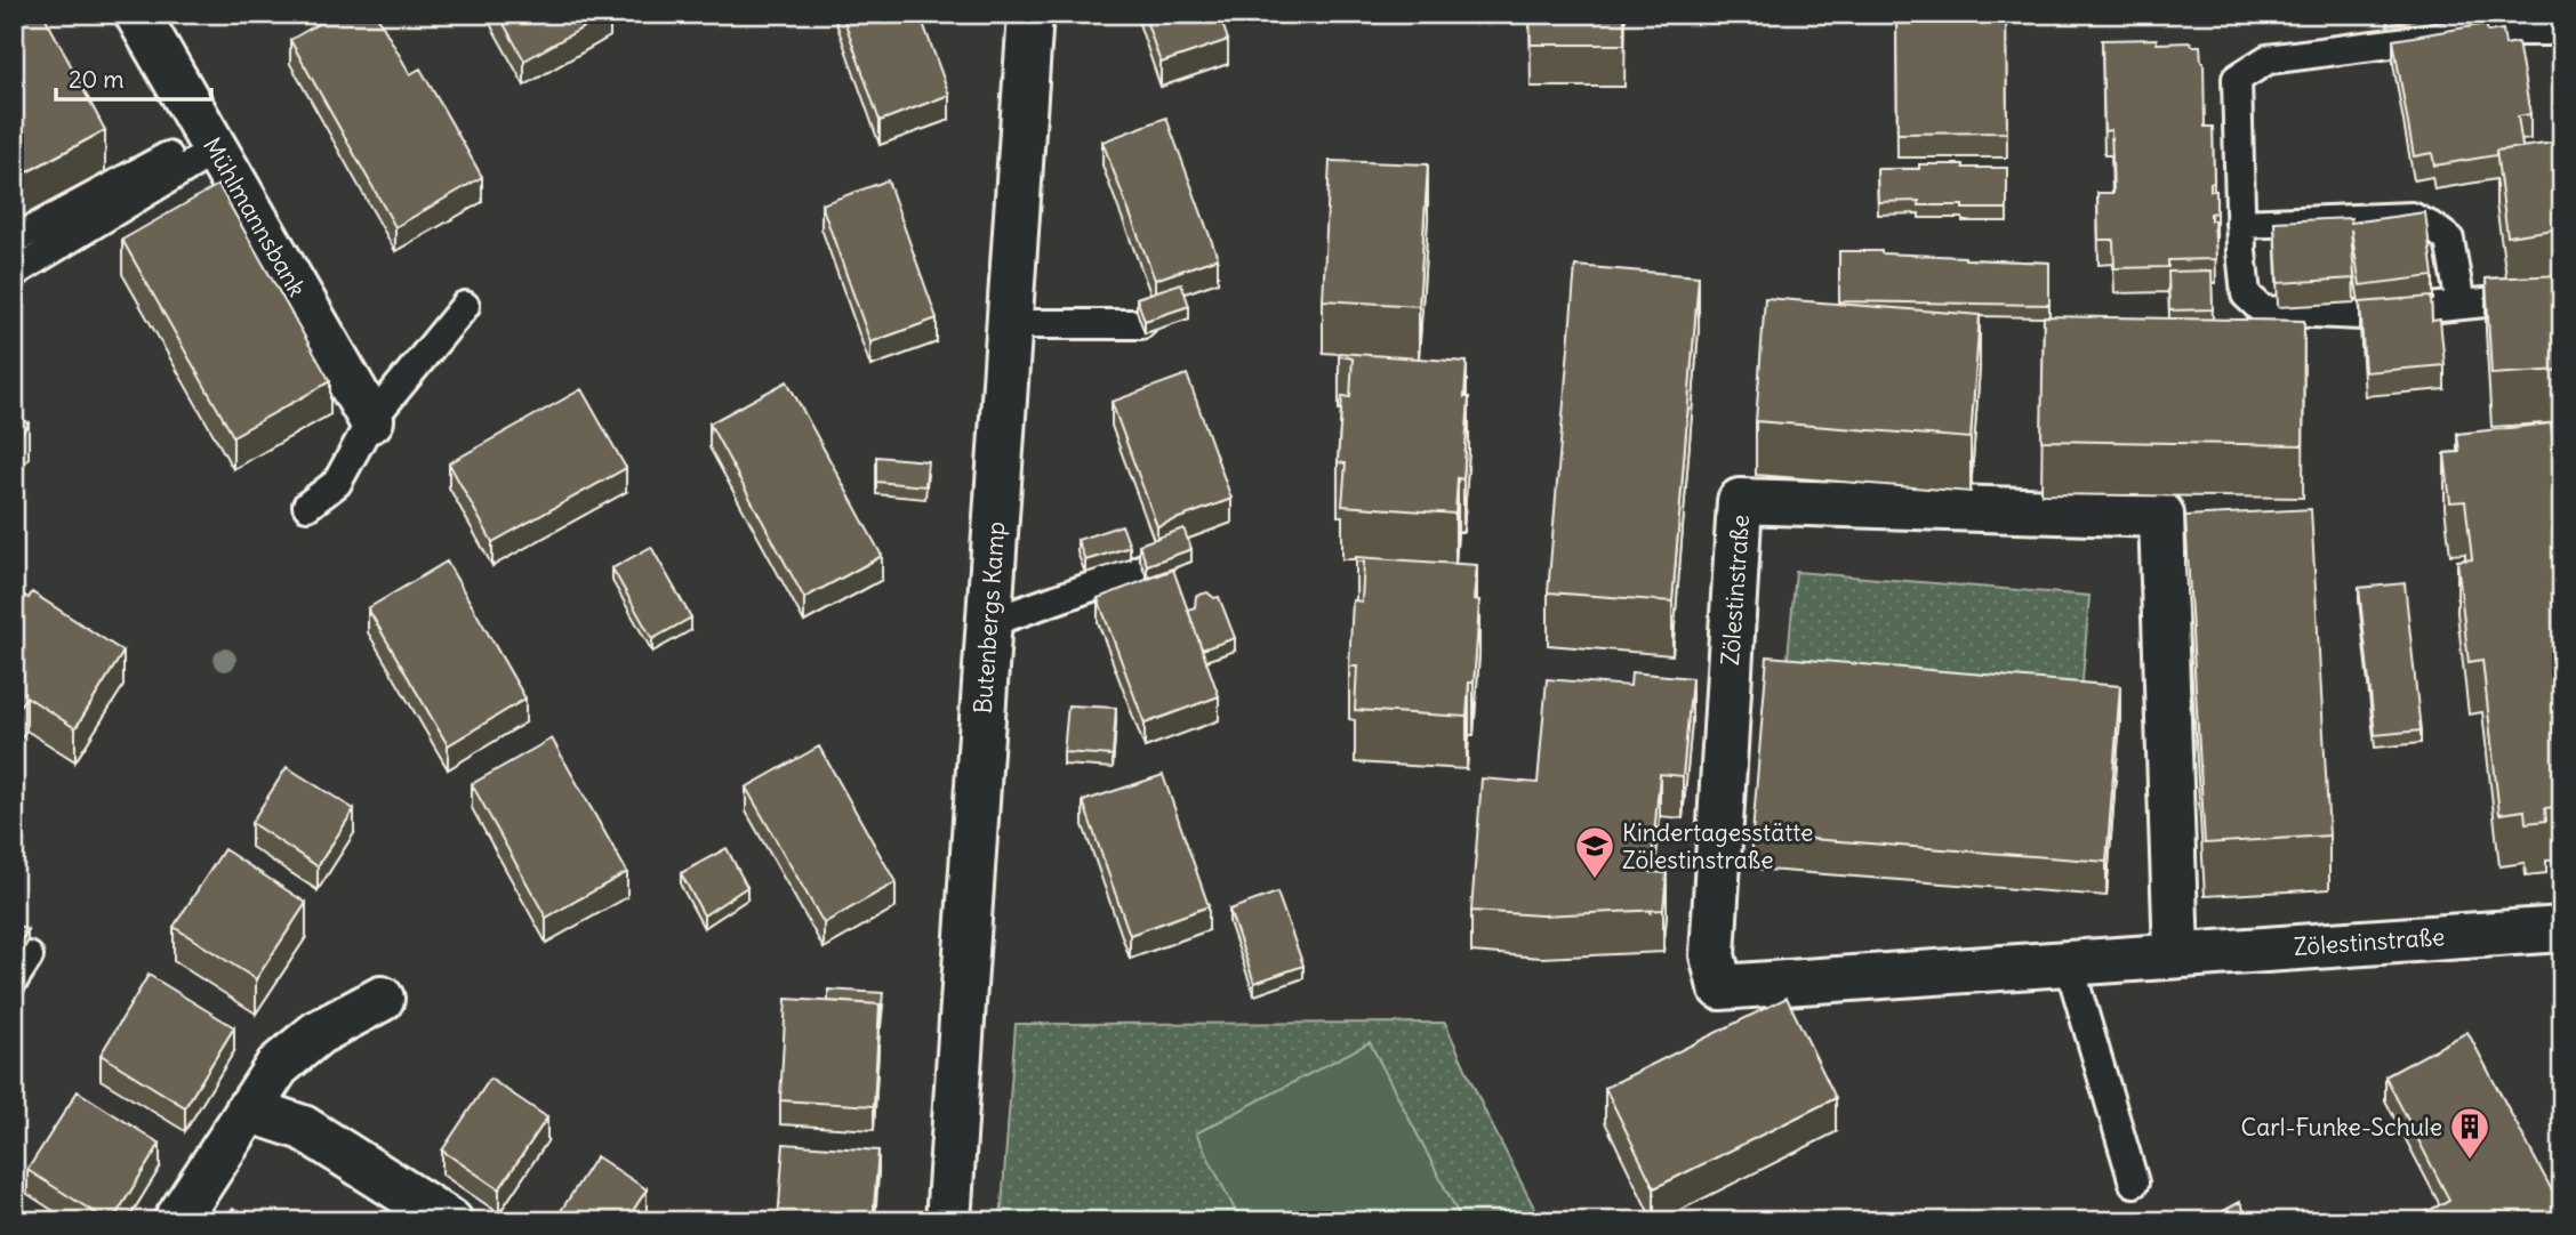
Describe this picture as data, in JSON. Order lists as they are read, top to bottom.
{
  "streets": {
    "street": ["Mühlmannsbank", "Zölestinstraße", "Butenbergs Kamp"]
  },
  "places": {
    "school or university": ["Kindertagesstätte Zölestinstraße"],
    "building": ["Carl-Funke-Schule"]
  },
  "scale_bar": "20 m"
}
